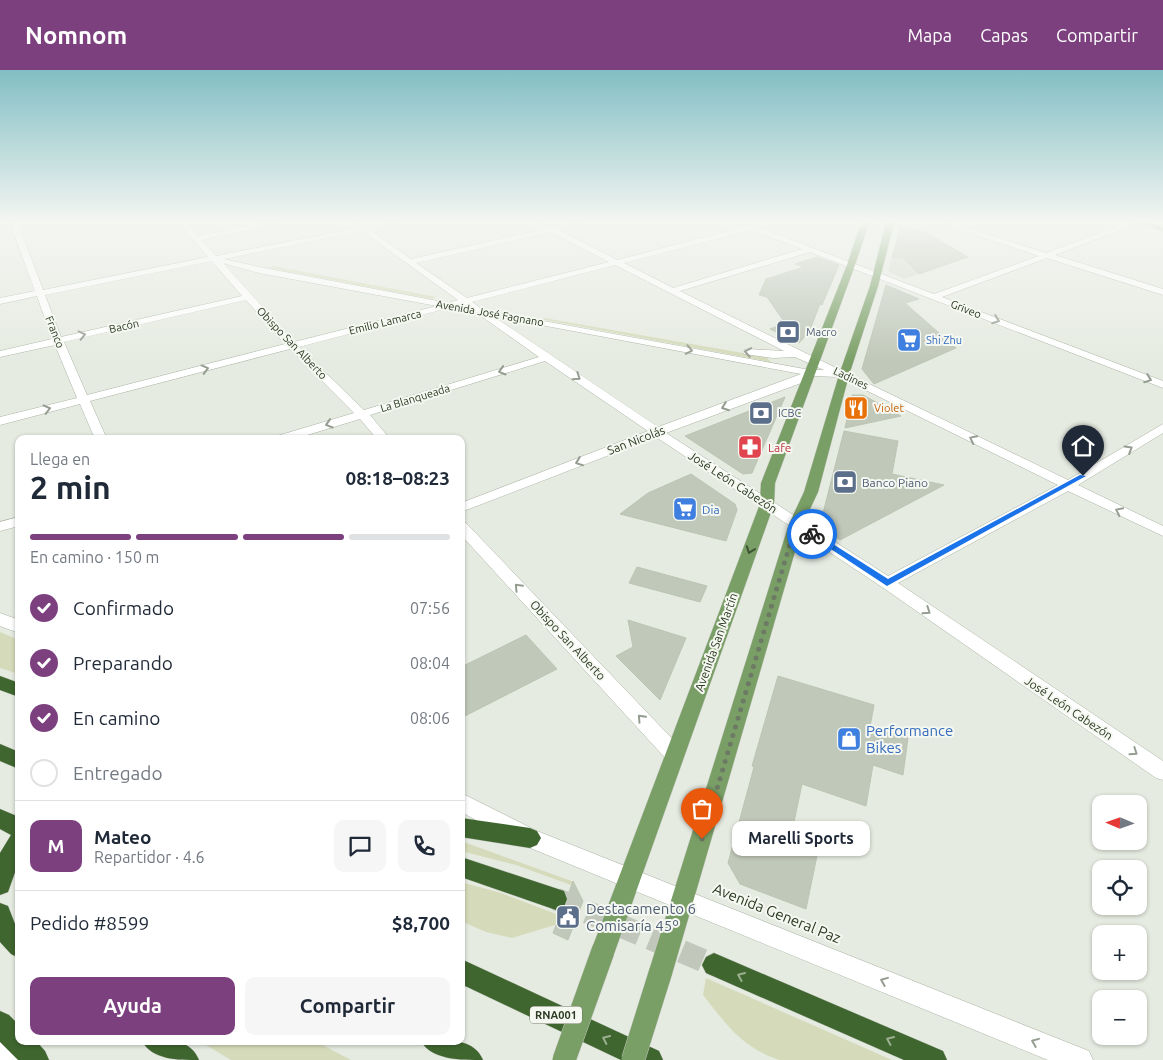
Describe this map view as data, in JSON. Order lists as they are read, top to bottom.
{
  "streets": {
    "highway": ["RNA001"],
    "main road": ["Avenida San Martín"],
    "street": [
      "Griveo",
      "Avenida José Fagnano",
      "Emilio Lamarca",
      "Bacón",
      "Franco",
      "Obispo San Alberto",
      "Ladines",
      "La Blanqueada",
      "San Nicolás",
      "José León Cabezón",
      "Avenida General Paz"
    ]
  },
  "crossings": [
    ["Avenida José Fagnano", "Emilio Lamarca"],
    ["Avenida José Fagnano", "Ladines"],
    ["Avenida José Fagnano", "San Nicolás"],
    ["Avenida José Fagnano", "José León Cabezón"],
    ["Avenida José Fagnano", "Avenida San Martín"],
    ["Emilio Lamarca", "Franco"],
    ["Emilio Lamarca", "Obispo San Alberto"],
    ["Emilio Lamarca", "José León Cabezón"],
    ["Bacón", "Franco"],
    ["Bacón", "Obispo San Alberto"],
    ["Obispo San Alberto", "La Blanqueada"],
    ["Obispo San Alberto", "Avenida San Martín"],
    ["Ladines", "Avenida San Martín"],
    ["La Blanqueada", "José León Cabezón"],
    ["San Nicolás", "José León Cabezón"],
    ["San Nicolás", "Avenida San Martín"],
    ["José León Cabezón", "Avenida San Martín"],
    ["Avenida San Martín", "Avenida General Paz"]
  ],
  "one_way": [
    "Obispo San Alberto",
    "Ladines",
    "La Blanqueada",
    "San Nicolás",
    "José León Cabezón",
    "Avenida General Paz"
  ],
  "places": {
    "bank": ["Macro", "ICBC", "Banco Piano"],
    "supermarket": ["Shi Zhu", "Dia"],
    "restaurant": ["Violet"],
    "pharmacy": ["Lafe"],
    "shop": ["Performance Bikes"],
    "other": ["Marelli Sports"],
    "public building": ["Destacamento 6 Comisaría 45º"]
  },
  "north": "left",
  "page": {
    "header": "Nomnom",
    "nav": ["Mapa", "Capas", "Compartir"],
    "heading": ["2 min", "Llega en", "08:18–08:23"],
    "panel": [
      "Mateo",
      "Repartidor · 4.6",
      "Pedido #8599",
      "$8,700"
    ],
    "bar": "En camino · 150 m",
    "list": [
      ["Confirmado", "07:56"],
      ["Preparando", "08:04"],
      ["En camino", "08:06"],
      "Entregado"
    ],
    "map_buttons": ["+", "−"],
    "round": "M",
    "bubble": "Marelli Sports",
    "buttons": ["Ayuda", "Compartir"]
  }
}
